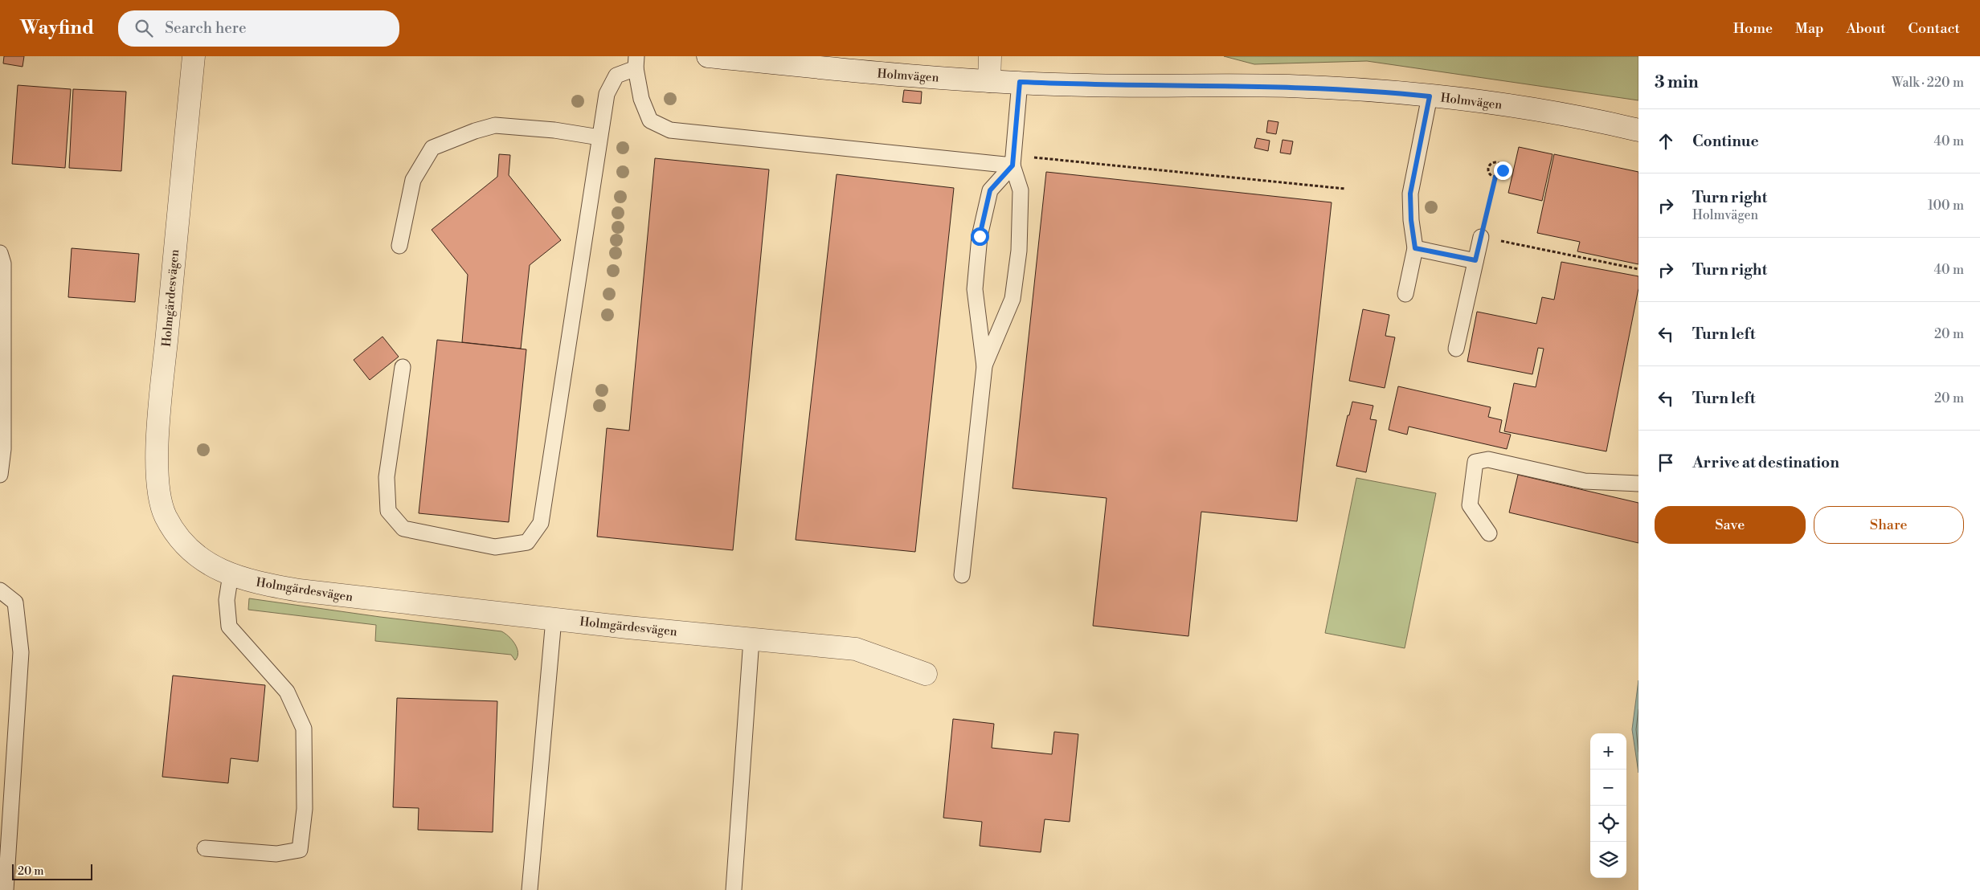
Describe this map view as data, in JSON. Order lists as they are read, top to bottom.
{
  "streets": {
    "street": ["Holmvägen", "Holmgärdesvägen"]
  },
  "scale_bar": "20 m",
  "page": {
    "header": "Wayfind",
    "search": "Search here",
    "nav": [
      "Home",
      "Map",
      "About",
      "Contact"
    ],
    "heading": ["3 min", "Walk · 220 m"],
    "list": [
      ["Continue", "40 m"],
      ["Turn right", "Holmvägen", "100 m"],
      ["Turn right", "40 m"],
      ["Turn left", "20 m"],
      ["Turn left", "20 m"],
      "Arrive at destination"
    ],
    "buttons": ["Save", "Share"],
    "map_buttons": ["+", "−"],
    "scale": "20 m"
  }
}
